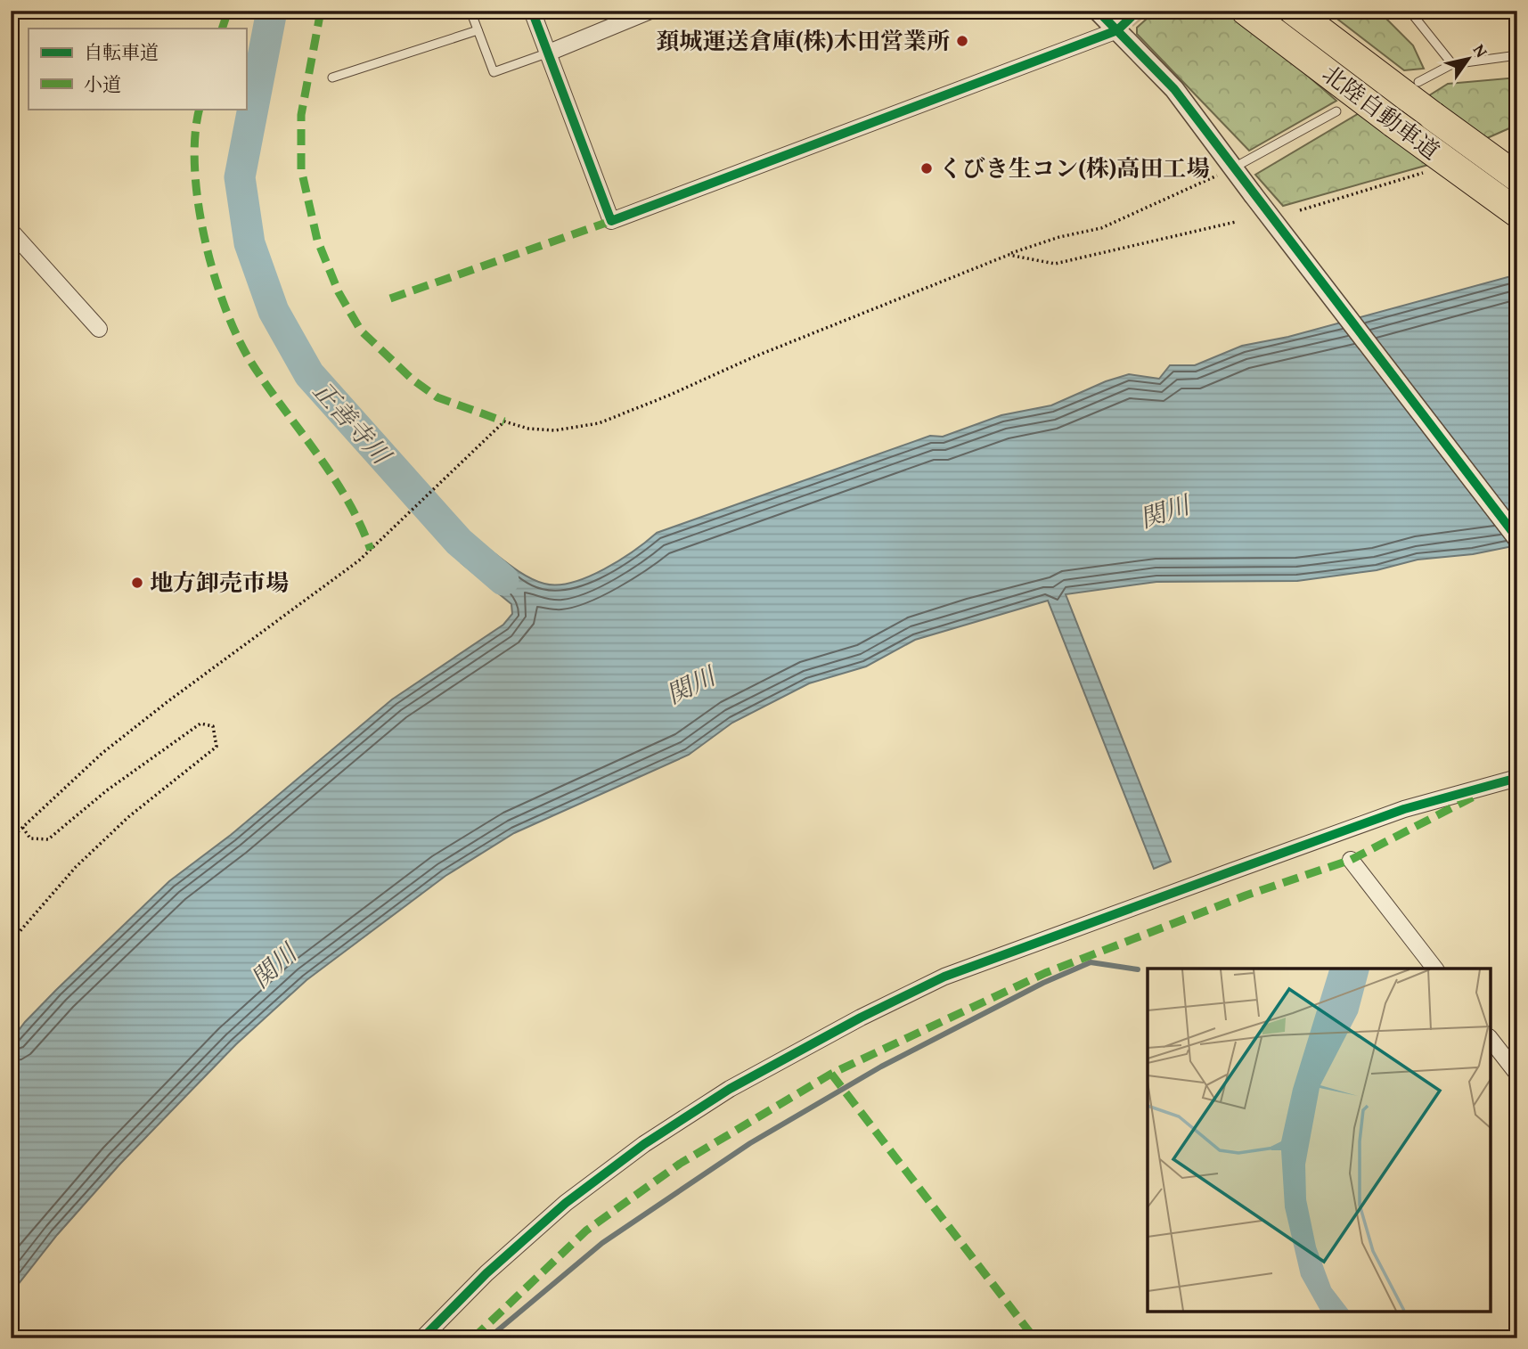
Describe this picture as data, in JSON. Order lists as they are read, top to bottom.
{
  "streets": {
    "highway": ["北陸自動車道"]
  },
  "water": ["正善寺川", "関川"],
  "places": ["頚城運送倉庫(株)木田営業所", "くびき生コン(株)高田工場", "地方卸売市場"],
  "legend": ["自転車道", "小道"],
  "north": "top right"
}
